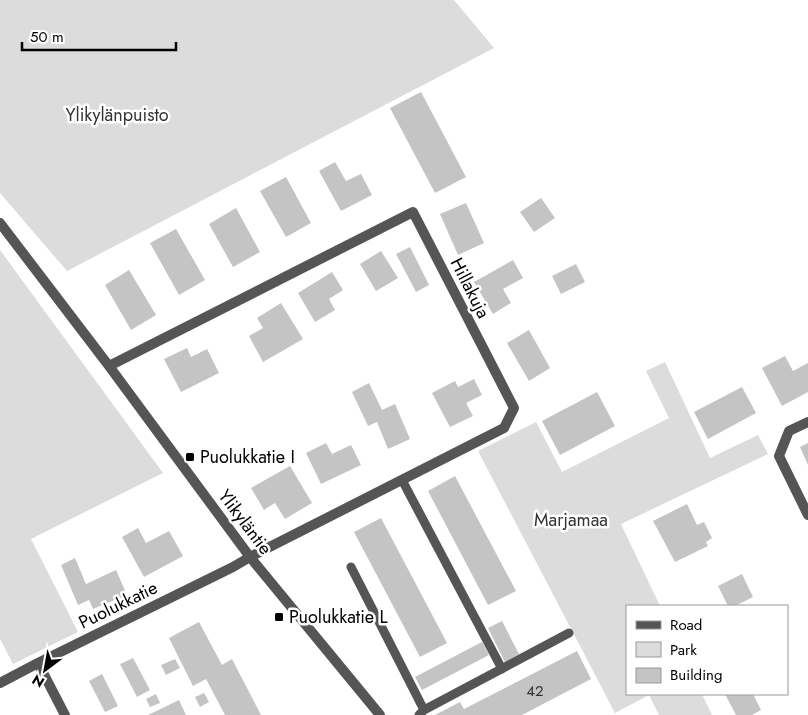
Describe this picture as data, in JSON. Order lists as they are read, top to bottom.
{
  "streets": {
    "street": ["Hillakuja", "Ylikyläntie", "Puolukkatie"]
  },
  "crossings": [
    ["Hillakuja", "Ylikyläntie"],
    ["Hillakuja", "Puolukkatie"],
    ["Ylikyläntie", "Puolukkatie"]
  ],
  "parks": ["Ylikylänpuisto", "Marjamaa"],
  "places": {
    "transit": ["Puolukkatie I", "Puolukkatie L"]
  },
  "house_numbers": ["42"],
  "legend": ["Road", "Park", "Building"],
  "scale_bar": "50 m",
  "north": "bottom left"
}
